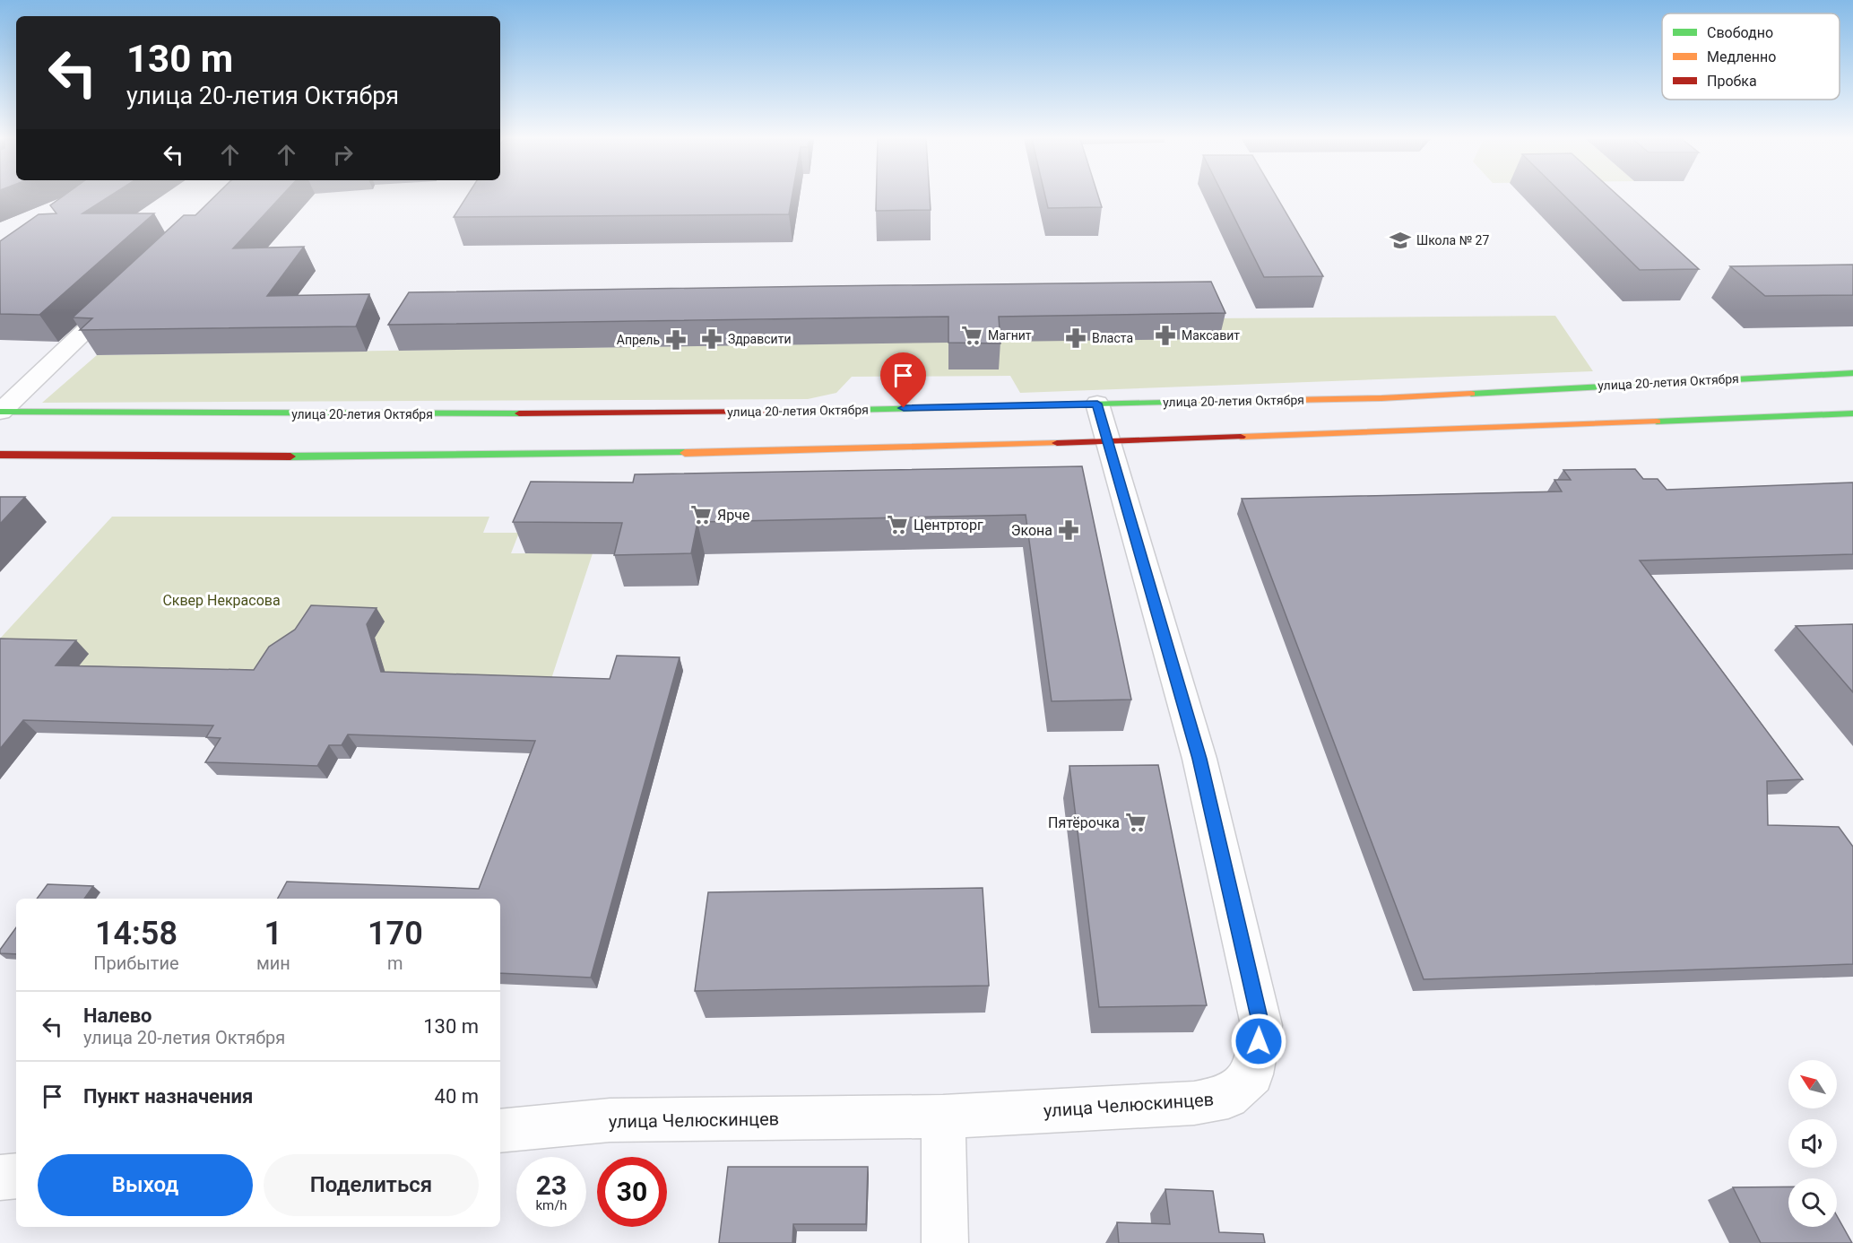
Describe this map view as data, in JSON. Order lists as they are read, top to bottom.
{
  "streets": {
    "main road": ["улица 20-летия Октября"],
    "street": ["улица Челюскинцев"]
  },
  "crossings": [
    ["улица 20-летия Октября", "улица Челюскинцев"]
  ],
  "parks": ["Сквер Некрасова"],
  "places": {
    "school or university": ["Школа № 27"],
    "supermarket": [
      "Магнит",
      "Ярче",
      "Центрторг",
      "Пятёрочка"
    ],
    "pharmacy": [
      "Максавит",
      "Власта",
      "Здравсити",
      "Апрель",
      "Экона"
    ]
  },
  "legend": ["Свободно", "Медленно", "Пробка"],
  "north": "top left",
  "page": {
    "turn": ["130 m", "улица 20-летия Октября"],
    "eta": [
      "14:58",
      "Прибытие",
      "1",
      "мин",
      "170",
      "m"
    ],
    "list": [
      {
        "name": "Налево",
        "note": "улица 20-летия Октября",
        "value": "130 m"
      },
      {
        "name": "Пункт назначения",
        "value": "40 m"
      }
    ],
    "buttons": ["Выход", "Поделиться"],
    "speed": "23 km/h",
    "limit": "30"
  }
}
